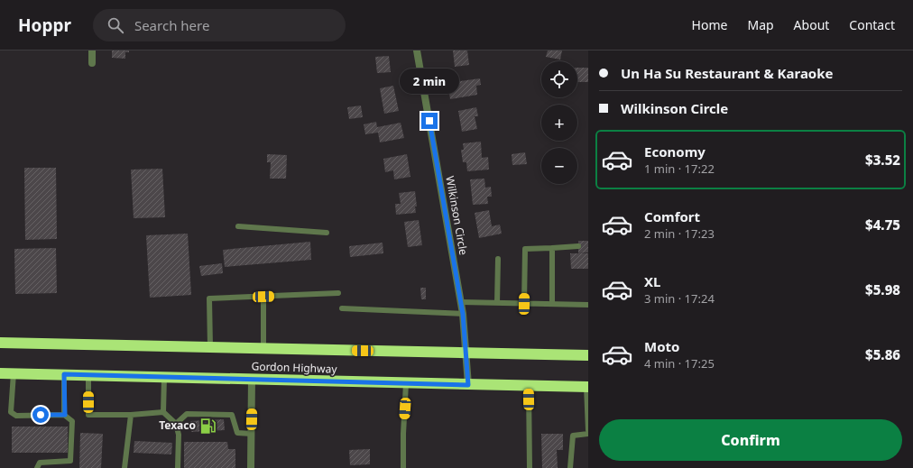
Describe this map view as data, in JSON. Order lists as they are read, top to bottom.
{
  "streets": {
    "highway": ["Gordon Highway"],
    "street": ["Wilkinson Circle"]
  },
  "crossings": [
    ["Wilkinson Circle", "Gordon Highway"]
  ],
  "places": {
    "fuel station": ["Texaco"]
  },
  "page": {
    "header": "Hoppr",
    "search": "Search here",
    "nav": [
      "Home",
      "Map",
      "About",
      "Contact"
    ],
    "banner": ["Un Ha Su Restaurant & Karaoke", "Wilkinson Circle"],
    "map_buttons": ["+", "−"],
    "bubble": "2 min",
    "list": [
      {
        "name": "Economy",
        "note": "1 min · 17:22",
        "value": "$3.52"
      },
      {
        "name": "Comfort",
        "note": "2 min · 17:23",
        "value": "$4.75"
      },
      {
        "name": "XL",
        "note": "3 min · 17:24",
        "value": "$5.98"
      },
      {
        "name": "Moto",
        "note": "4 min · 17:25",
        "value": "$5.86"
      }
    ],
    "buttons": "Confirm"
  }
}
